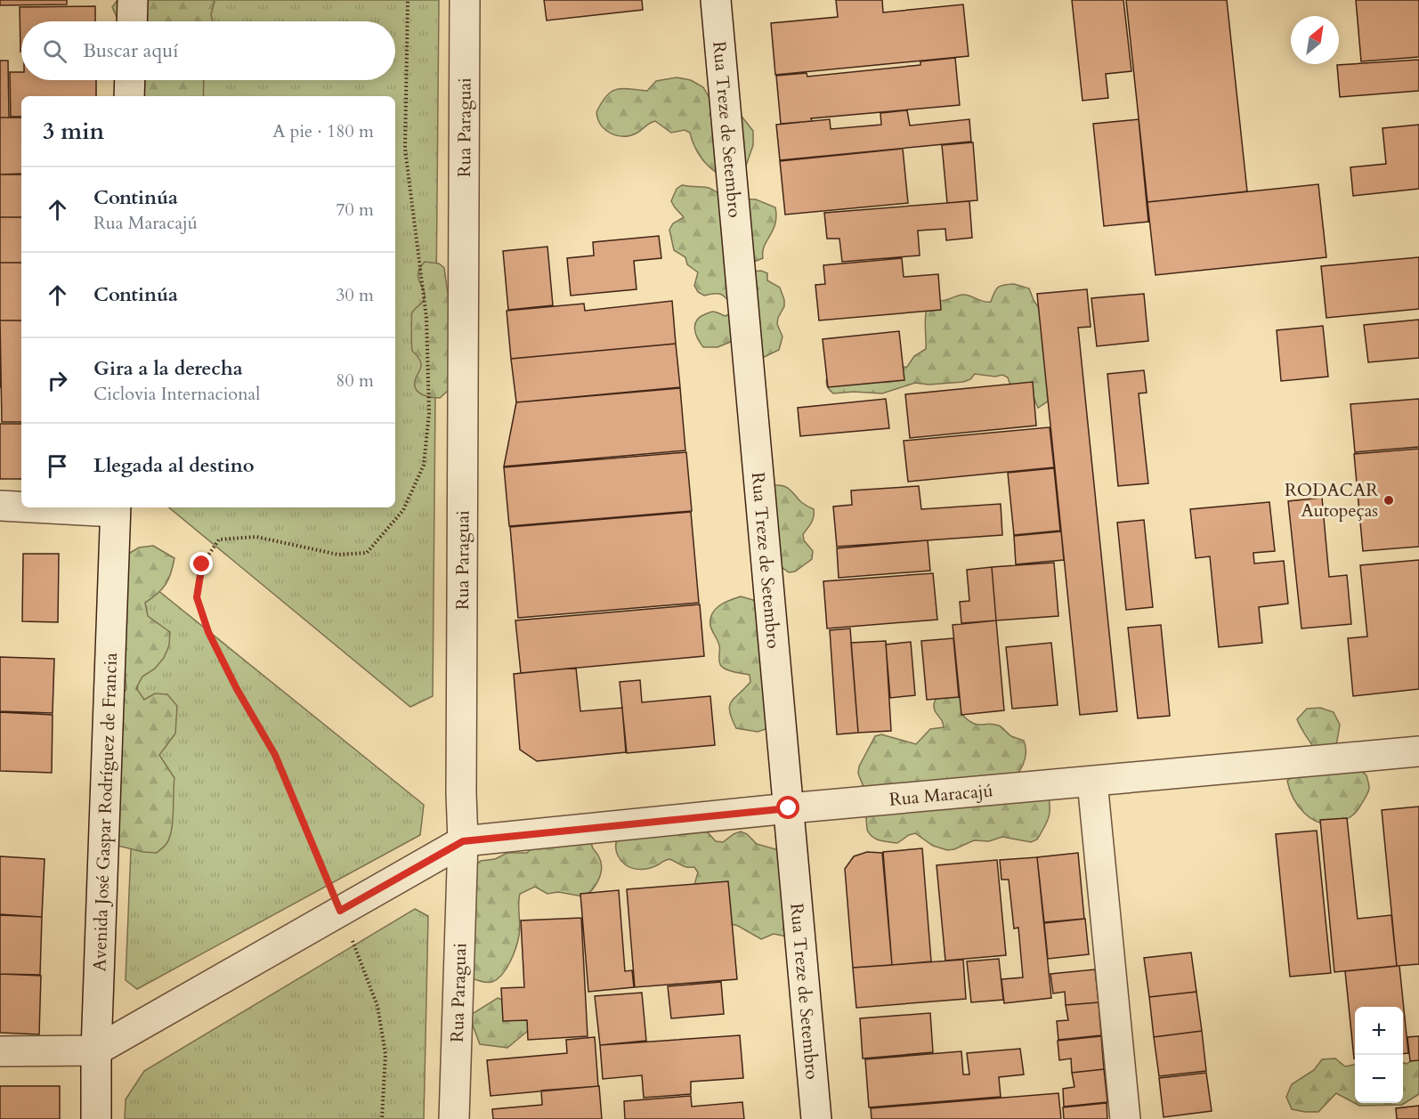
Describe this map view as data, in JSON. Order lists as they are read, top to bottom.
{
  "streets": {
    "street": [
      "Rua Paraguai",
      "Rua Treze de Setembro",
      "Rua Maracajú",
      "Avenida José Gaspar Rodríguez de Francia"
    ]
  },
  "crossings": [
    ["Rua Paraguai", "Rua Maracajú"],
    ["Rua Treze de Setembro", "Rua Maracajú"]
  ],
  "places": ["RODACAR Autopeças"],
  "north": "top right",
  "page": {
    "search": "Buscar aquí",
    "heading": ["3 min", "A pie · 180 m"],
    "list": [
      ["Continúa", "Rua Maracajú", "70 m"],
      ["Continúa", "30 m"],
      ["Gira a la derecha", "Ciclovia Internacional", "80 m"],
      "Llegada al destino"
    ],
    "map_buttons": ["+", "−"]
  }
}
